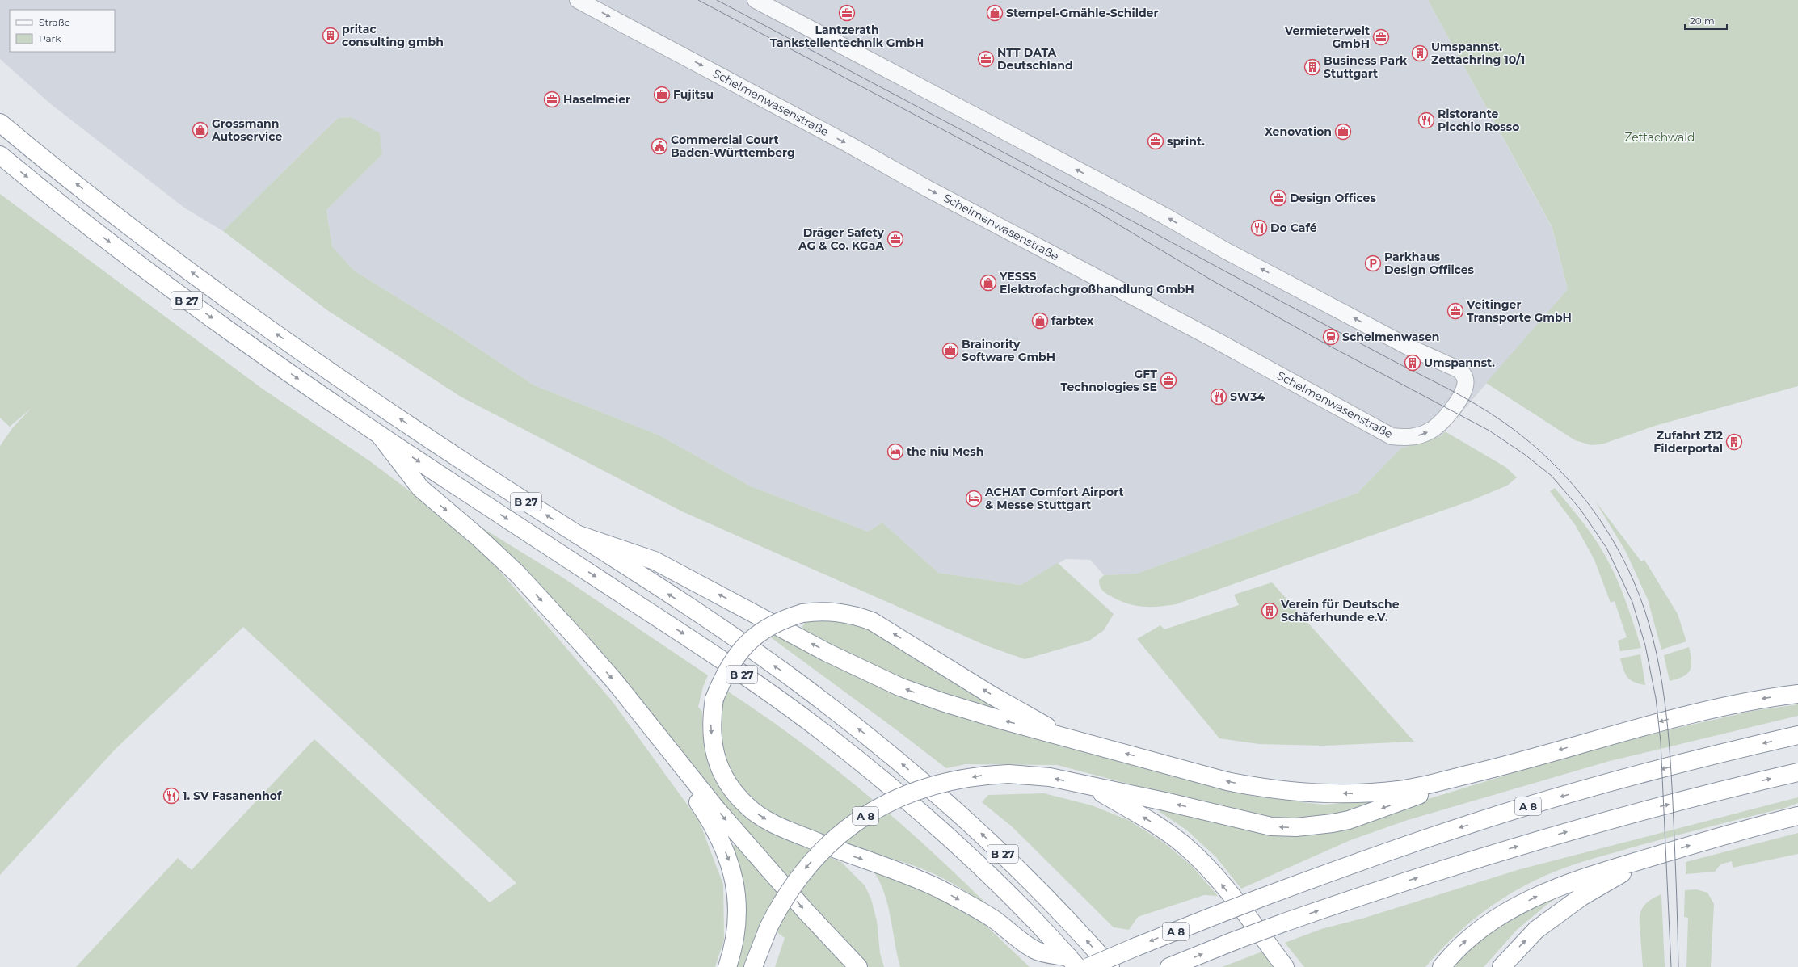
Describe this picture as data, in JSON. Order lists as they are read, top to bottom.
{
  "streets": {
    "highway": ["B 27", "A 8"],
    "street": ["Schelmenwasenstraße"]
  },
  "parks": ["Zettachwald"],
  "places": {
    "office": [
      "Lantzerath Tankstellentechnik GmbH",
      "Vermieterwelt GmbH",
      "NTT DATA Deutschland",
      "Fujitsu",
      "Haselmeier",
      "Xenovation",
      "sprint.",
      "Design Offices",
      "Dräger Safety AG & Co. KGaA",
      "Veitinger Transporte GmbH",
      "Brainority Software GmbH",
      "GFT Technologies SE"
    ],
    "shop": [
      "Stempel-Gmähle-Schilder",
      "Grossmann Autoservice",
      "YESSS Elektrofachgroßhandlung GmbH",
      "farbtex"
    ],
    "building": [
      "pritac consulting gmbh",
      "Umspannst. Zettachring 10/1",
      "Business Park Stuttgart",
      "Umspannst.",
      "Zufahrt Z12 Filderportal",
      "Verein für Deutsche Schäferhunde e.V."
    ],
    "restaurant": [
      "Ristorante Picchio Rosso",
      "Do Café",
      "SW34",
      "1. SV Fasanenhof"
    ],
    "public building": ["Commercial Court Baden-Württemberg"],
    "parking": ["Parkhaus Design Offiices"],
    "station": ["Schelmenwasen"],
    "hotel": ["the niu Mesh", "ACHAT Comfort Airport & Messe Stuttgart"]
  },
  "legend": ["Straße", "Park"],
  "scale_bar": "20 m"
}
